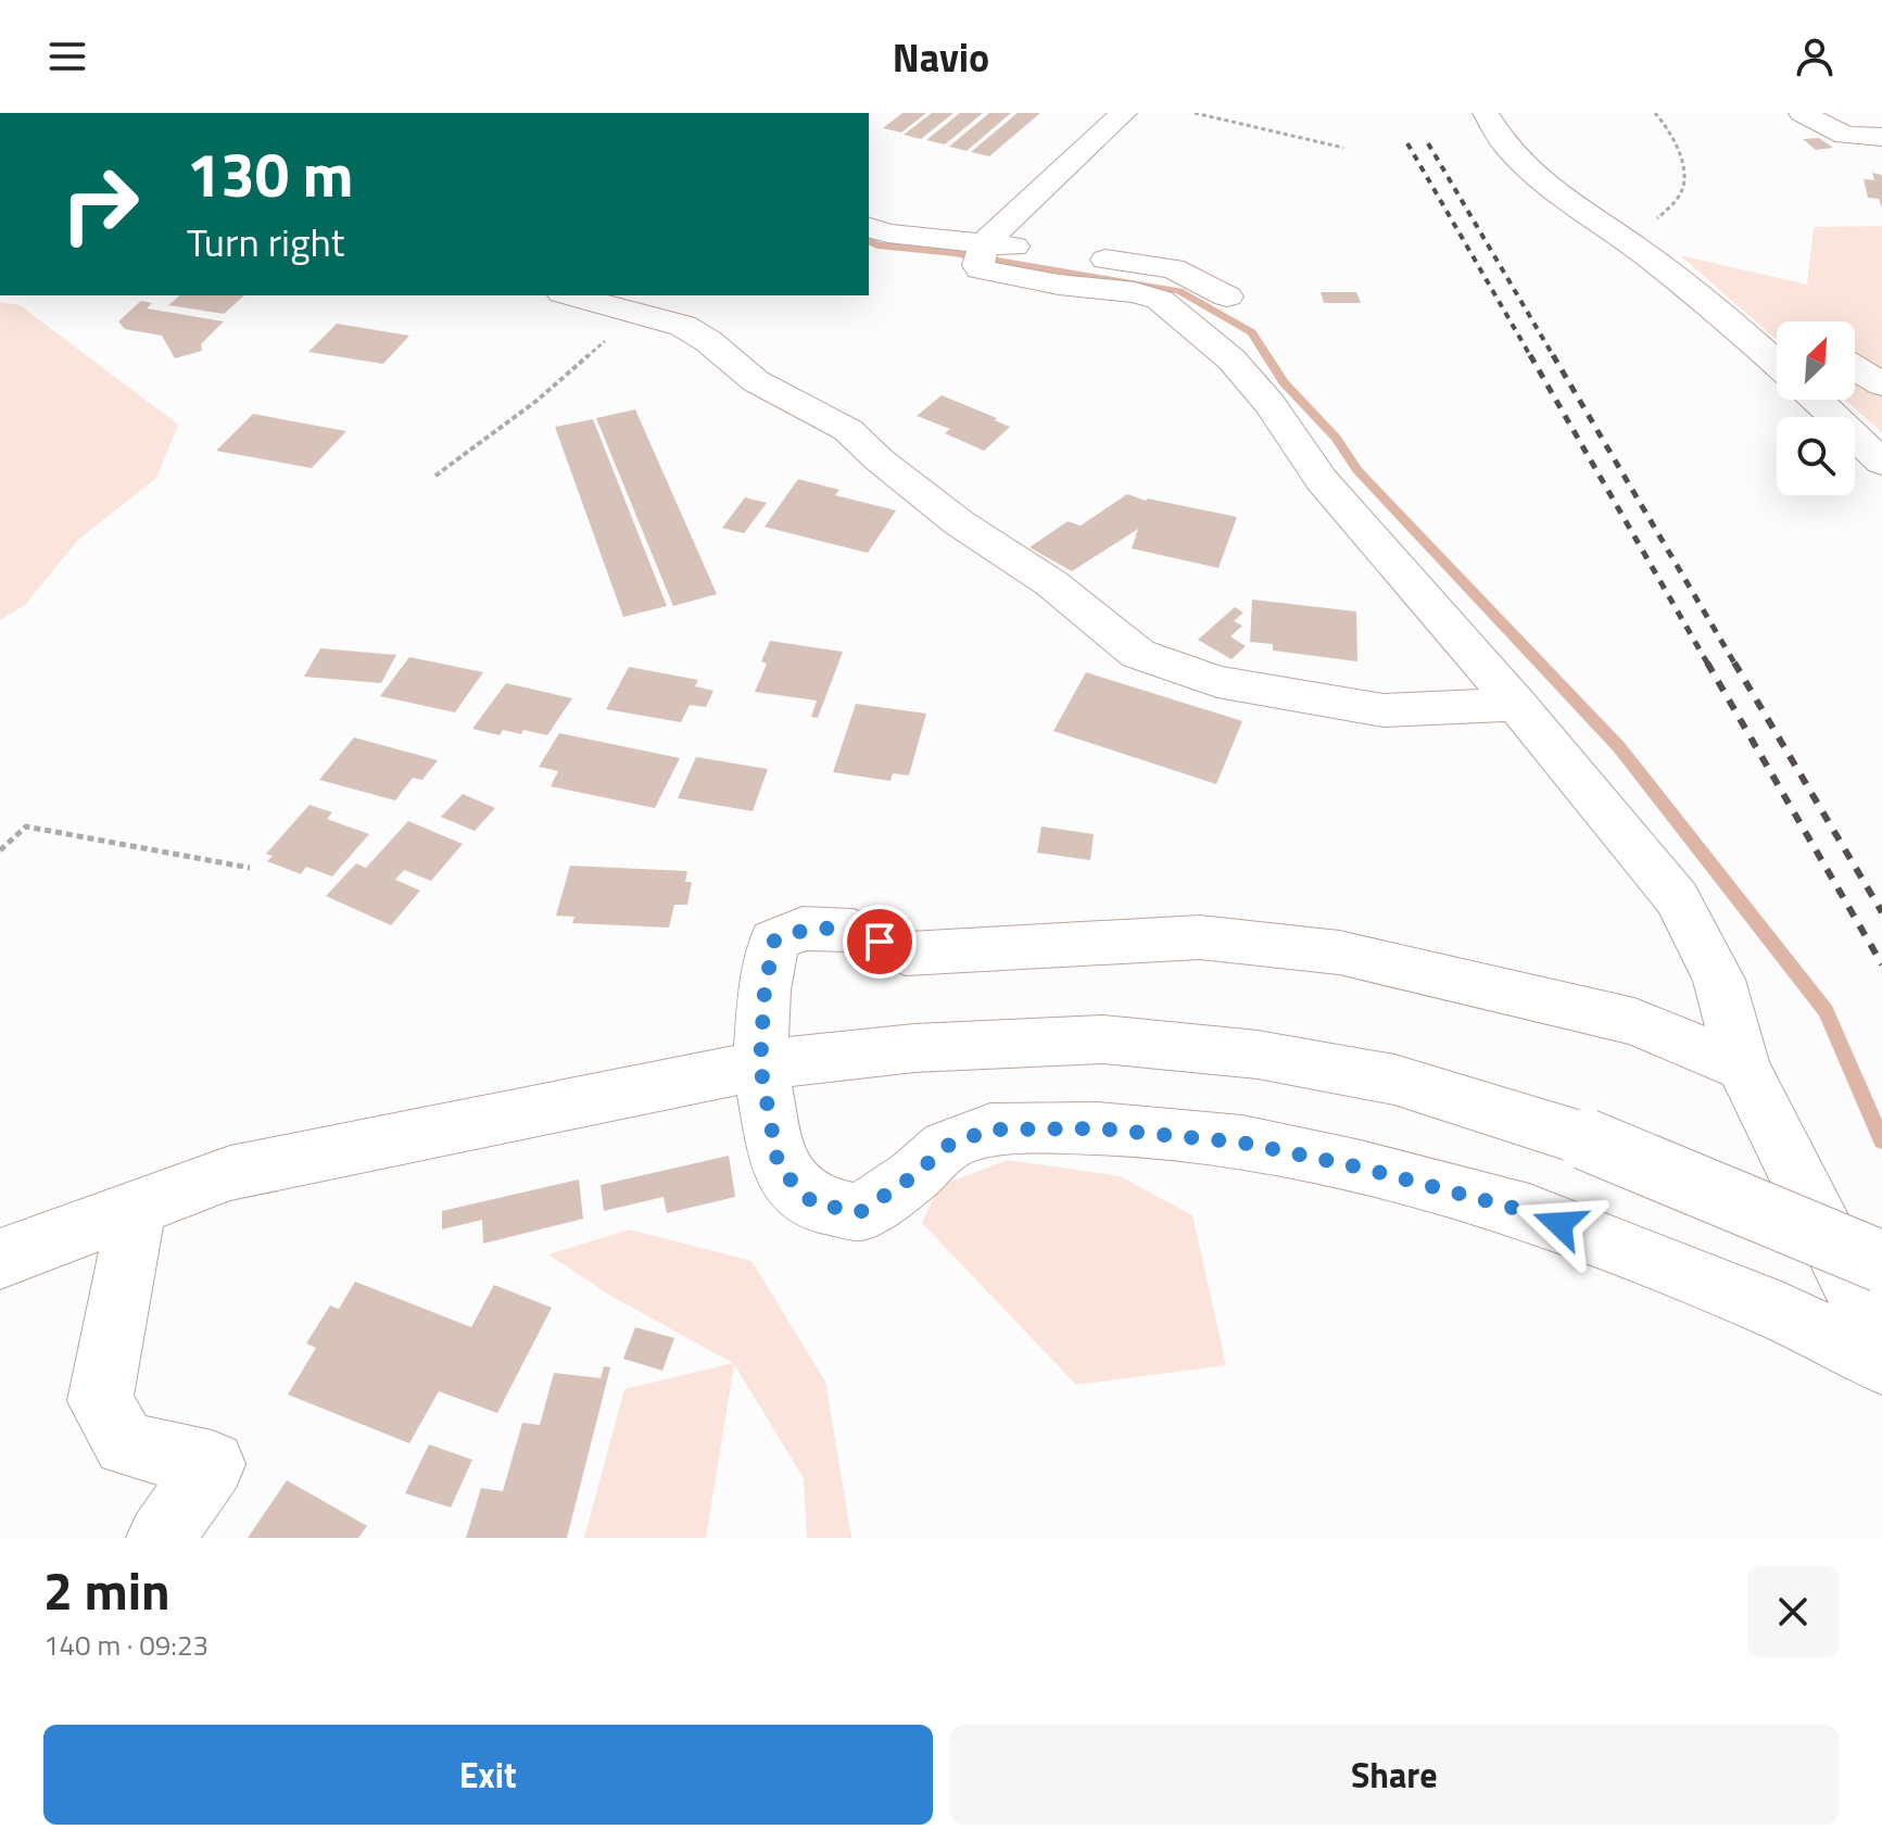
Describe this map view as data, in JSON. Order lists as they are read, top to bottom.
{
  "north": "top right",
  "page": {
    "header": "Navio",
    "turn": ["130 m", "Turn right"],
    "heading": ["2 min", "140 m · 09:23"],
    "buttons": ["Exit", "Share"]
  }
}
